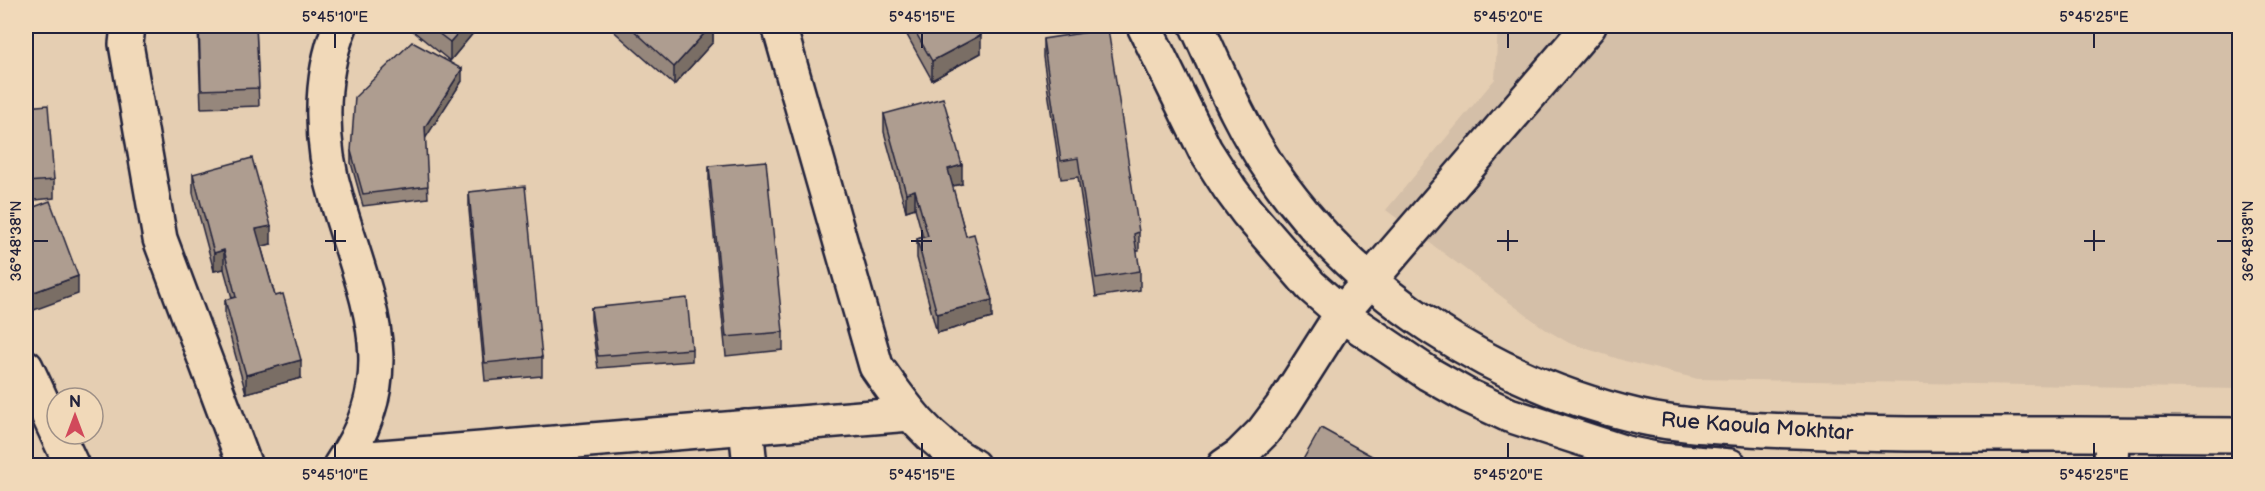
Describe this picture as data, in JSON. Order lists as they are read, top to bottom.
{
  "streets": {
    "street": ["Rue Kaoula Mokhtar"]
  },
  "north": "top",
  "coordinates": [
    "5°45'10\"E",
    "5°45'15\"E",
    "5°45'20\"E",
    "5°45'25\"E",
    "36°48'38\"N"
  ]
}
